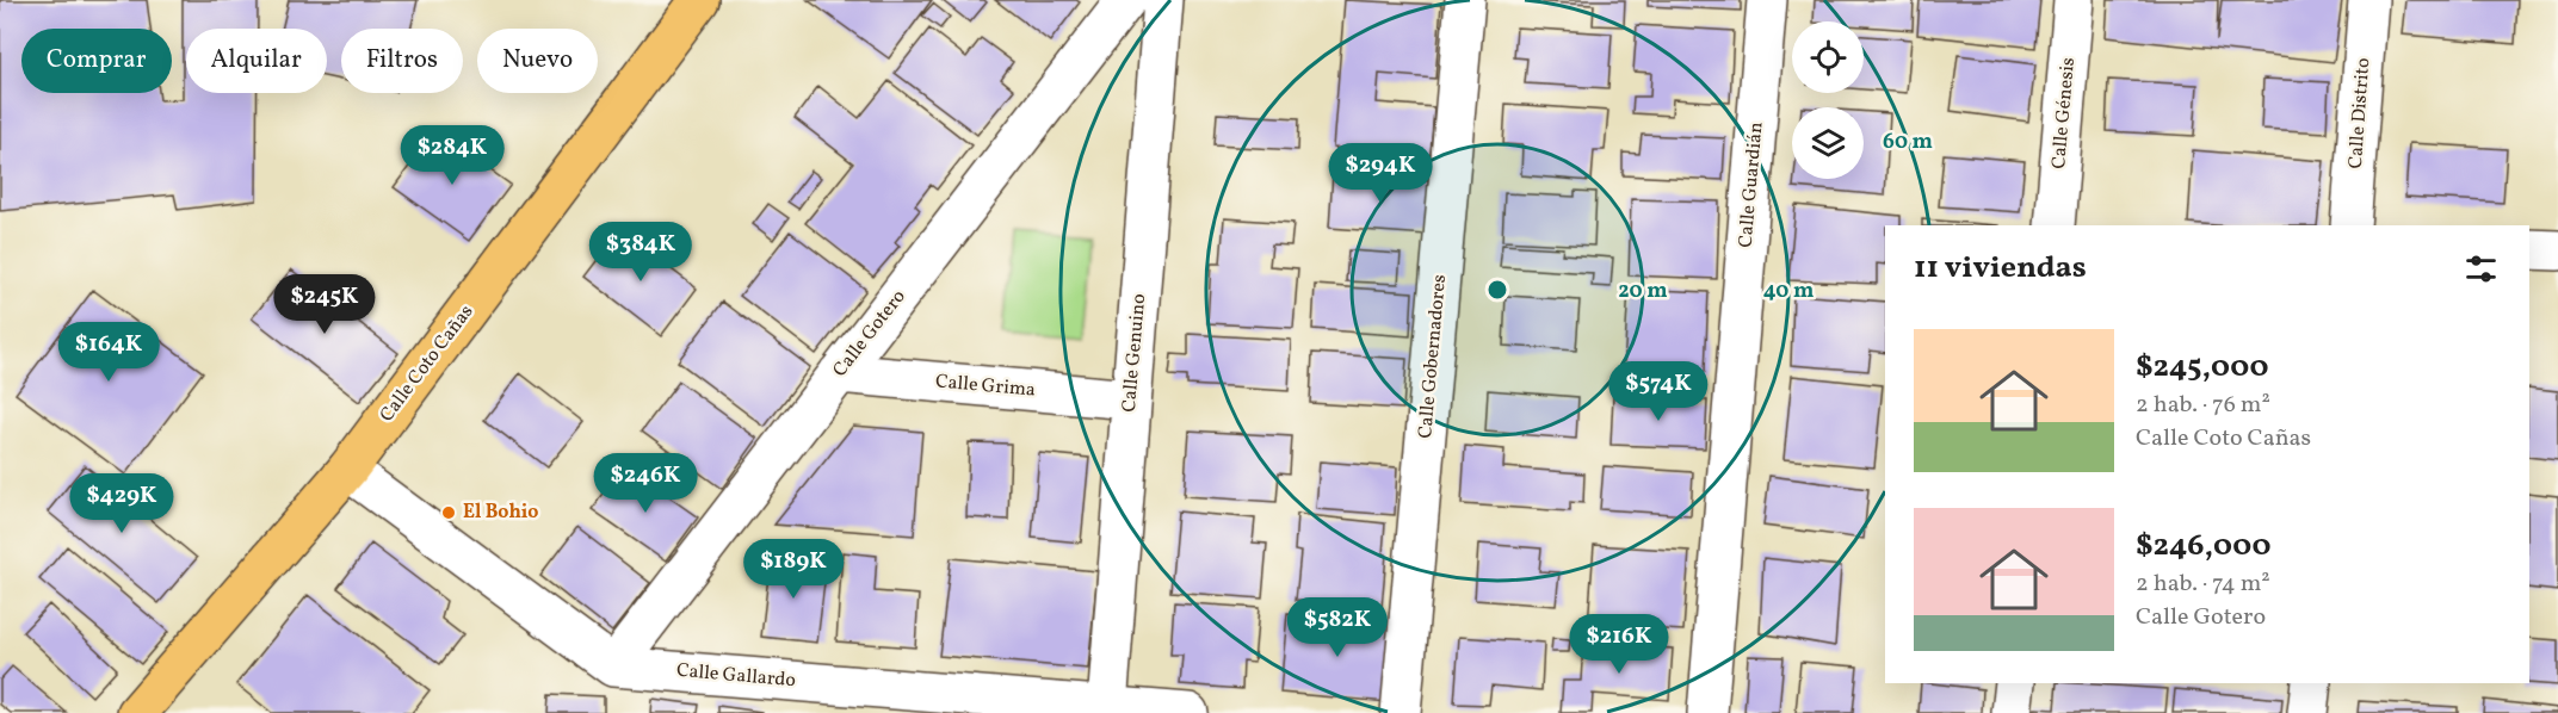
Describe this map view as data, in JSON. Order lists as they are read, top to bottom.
{
  "streets": {
    "main road": ["Calle Coto Cañas"],
    "street": [
      "Calle Génesis",
      "Calle Distrito",
      "Calle Guardián",
      "Calle Gotero",
      "Calle Genuino",
      "Calle Gobernadores",
      "Calle Grima",
      "Calle Gallardo"
    ]
  },
  "crossings": [
    ["Calle Gotero", "Calle Grima"],
    ["Calle Gotero", "Calle Gallardo"],
    ["Calle Genuino", "Calle Grima"],
    ["Calle Genuino", "Calle Gallardo"]
  ],
  "places": ["El Bohio"],
  "page": {
    "chip": [
      "Comprar",
      "Alquilar",
      "Filtros",
      "Nuevo"
    ],
    "price": [
      "$284K",
      "$294K",
      "$384K",
      "$245K",
      "$164K",
      "$574K",
      "$246K",
      "$429K",
      "$189K",
      "$582K",
      "$216K"
    ],
    "heading": "11 viviendas",
    "list": [
      {
        "name": "$245,000",
        "note": "2 hab. · 76 m² · Calle Coto Cañas"
      },
      {
        "name": "$246,000",
        "note": "2 hab. · 74 m² · Calle Gotero"
      }
    ]
  },
  "rings": ["60 m", "20 m", "40 m"]
}
